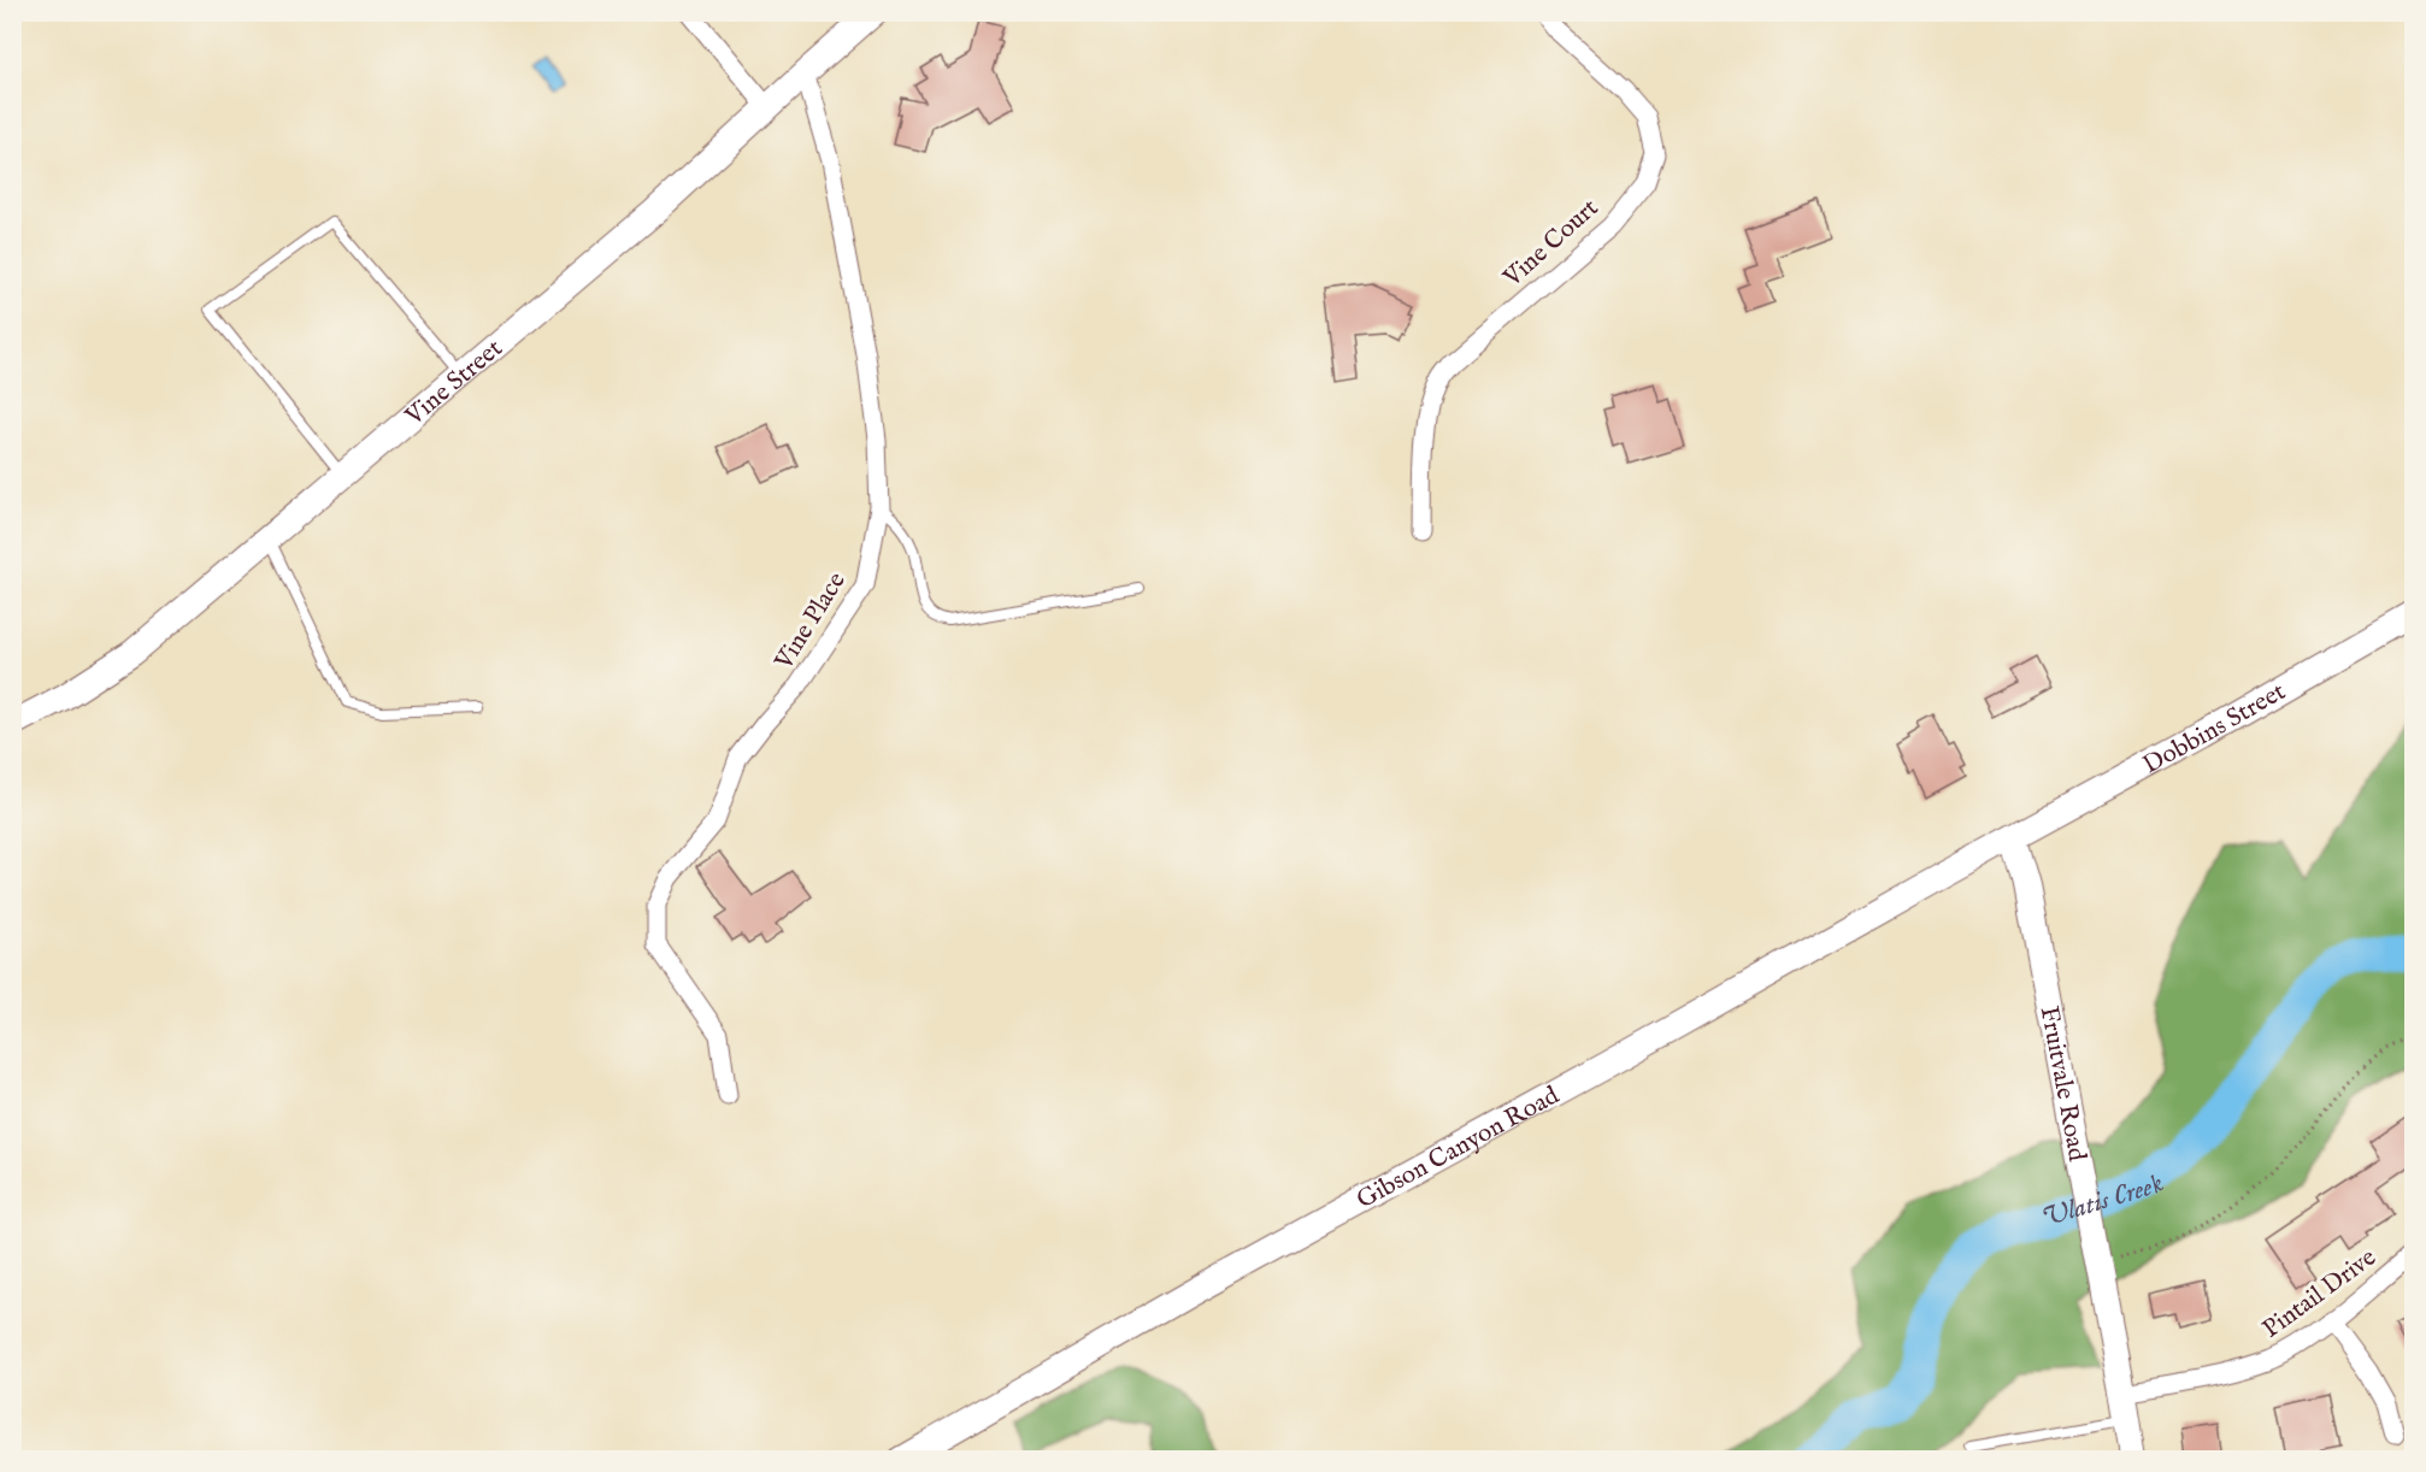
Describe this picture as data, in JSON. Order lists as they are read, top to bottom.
{
  "streets": {
    "street": [
      "Vine Court",
      "Vine Street",
      "Vine Place",
      "Dobbins Street",
      "Fruitvale Road",
      "Gibson Canyon Road",
      "Pintail Drive"
    ]
  },
  "crossings": [
    ["Vine Street", "Vine Place"],
    ["Dobbins Street", "Fruitvale Road"],
    ["Dobbins Street", "Gibson Canyon Road"],
    ["Fruitvale Road", "Gibson Canyon Road"],
    ["Fruitvale Road", "Pintail Drive"]
  ],
  "water": ["Ulatis Creek"]
}
